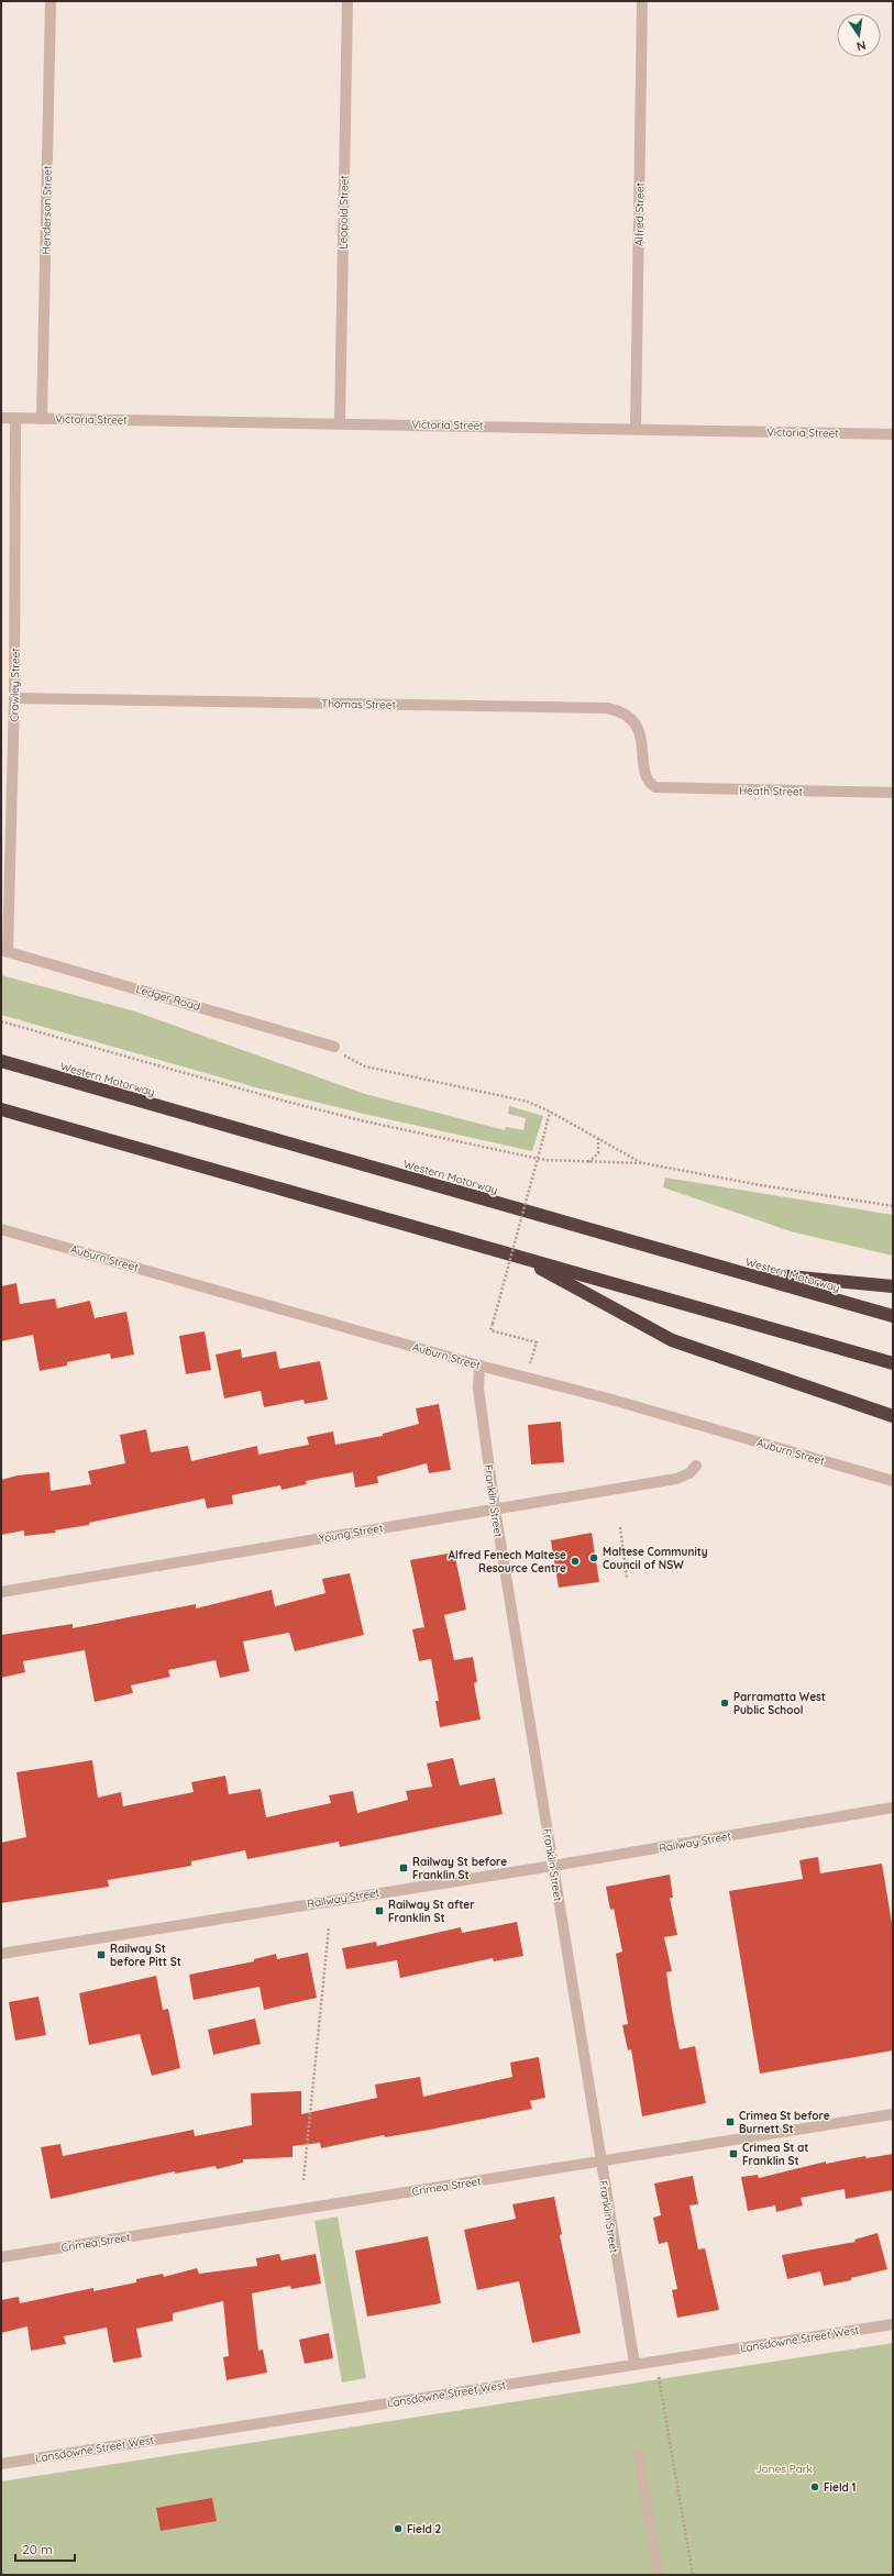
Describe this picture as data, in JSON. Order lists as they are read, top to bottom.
{
  "streets": {
    "highway": ["Western Motorway"],
    "street": [
      "Henderson Street",
      "Leopold Street",
      "Alfred Street",
      "Victoria Street",
      "Crawley Street",
      "Thomas Street",
      "Heath Street",
      "Ledger Road",
      "Auburn Street",
      "Franklin Street",
      "Young Street",
      "Railway Street",
      "Crimea Street",
      "Lansdowne Street West"
    ]
  },
  "crossings": [
    ["Henderson Street", "Victoria Street"],
    ["Leopold Street", "Victoria Street"],
    ["Alfred Street", "Victoria Street"],
    ["Victoria Street", "Crawley Street"],
    ["Crawley Street", "Thomas Street"],
    ["Crawley Street", "Ledger Road"],
    ["Thomas Street", "Heath Street"],
    ["Auburn Street", "Franklin Street"],
    ["Franklin Street", "Young Street"],
    ["Franklin Street", "Railway Street"],
    ["Franklin Street", "Crimea Street"],
    ["Franklin Street", "Lansdowne Street West"]
  ],
  "parks": ["Jones Park"],
  "places": {
    "other": [
      "Maltese Community Council of NSW",
      "Alfred Fenech Maltese Resource Centre",
      "Parramatta West Public School",
      "Field 1",
      "Field 2"
    ],
    "transit": [
      "Railway St before Franklin St",
      "Railway St after Franklin St",
      "Railway St before Pitt St",
      "Crimea St before Burnett St",
      "Crimea St at Franklin St"
    ]
  },
  "scale_bar": "20 m",
  "north": "bottom"
}
